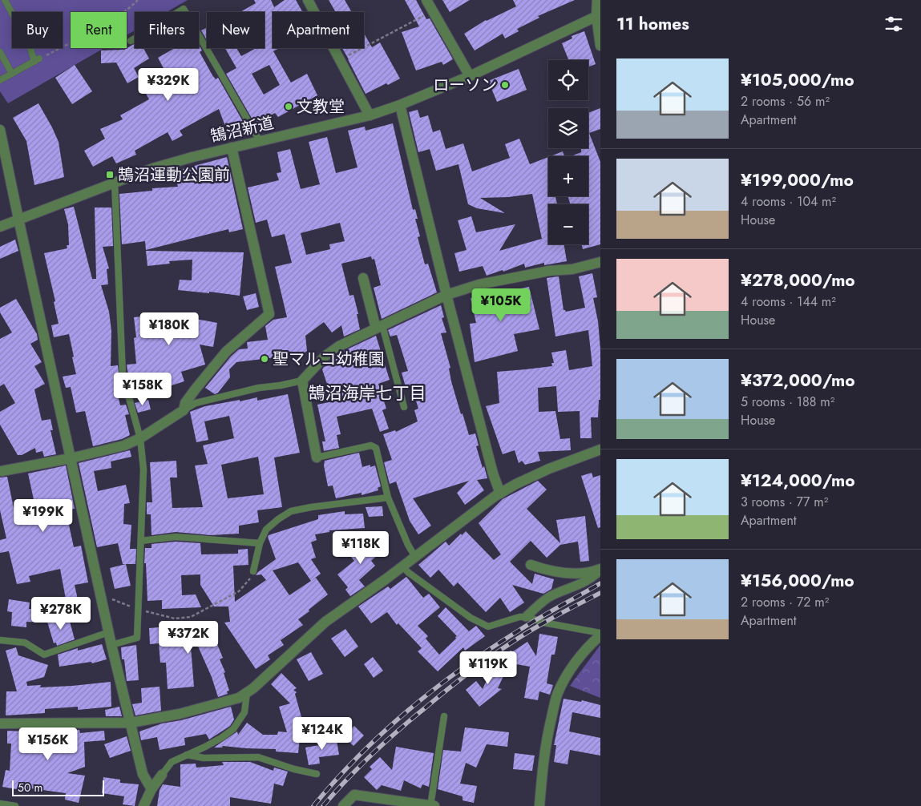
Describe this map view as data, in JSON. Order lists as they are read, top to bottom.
{
  "streets": {
    "street": ["鵠沼新道"]
  },
  "districts": ["鵠沼海岸七丁目"],
  "places": {
    "other": ["ローソン", "文教堂", "聖マルコ幼稚園"],
    "transit": ["鵠沼運動公園前"]
  },
  "scale_bar": "50 m",
  "page": {
    "heading": "11 homes",
    "chip": [
      "Buy",
      "Rent",
      "Filters",
      "New",
      "Apartment"
    ],
    "list": [
      {
        "name": "¥105,000/mo",
        "note": "2 rooms · 56 m² · Apartment"
      },
      {
        "name": "¥199,000/mo",
        "note": "4 rooms · 104 m² · House"
      },
      {
        "name": "¥278,000/mo",
        "note": "4 rooms · 144 m² · House"
      },
      {
        "name": "¥372,000/mo",
        "note": "5 rooms · 188 m² · House"
      },
      {
        "name": "¥124,000/mo",
        "note": "3 rooms · 77 m² · Apartment"
      },
      {
        "name": "¥156,000/mo",
        "note": "2 rooms · 72 m² · Apartment"
      }
    ],
    "map_buttons": ["+", "−"],
    "price": [
      "¥329K",
      "¥105K",
      "¥180K",
      "¥158K",
      "¥199K",
      "¥118K",
      "¥278K",
      "¥372K",
      "¥119K",
      "¥124K",
      "¥156K"
    ],
    "scale": "50 m"
  }
}
